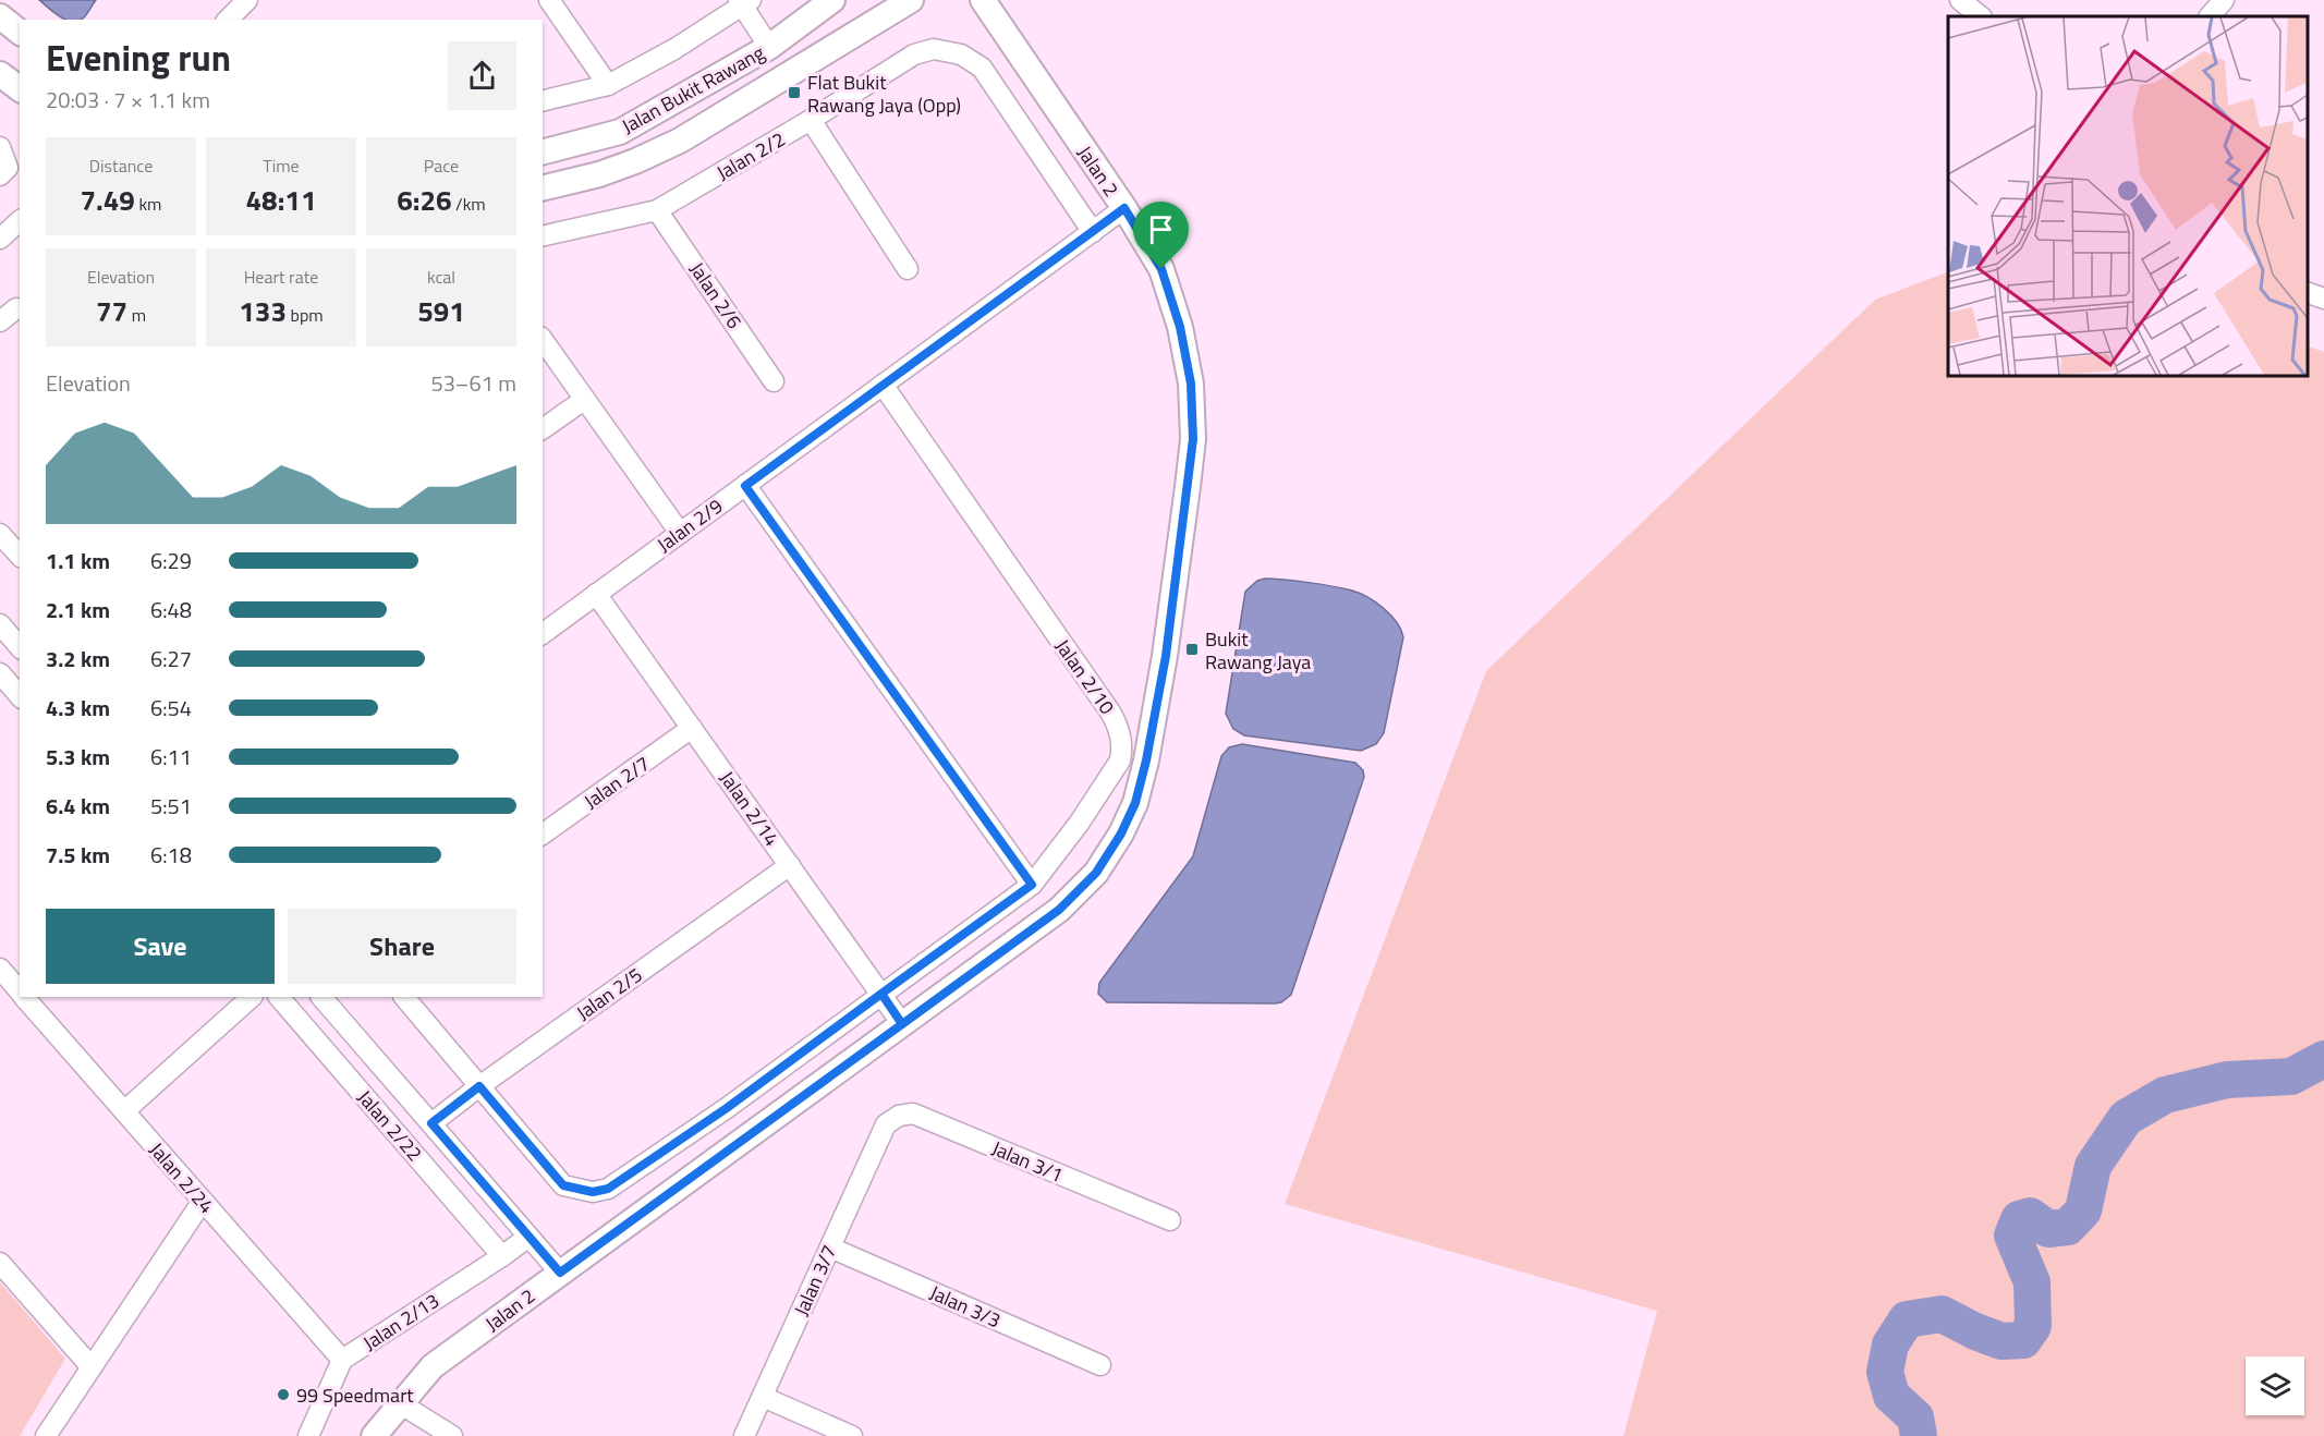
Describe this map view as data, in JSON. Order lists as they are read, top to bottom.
{
  "streets": {
    "street": [
      "Jalan Bukit Rawang",
      "Jalan 2/2",
      "Jalan 2",
      "Jalan 2/6",
      "Jalan 2/9",
      "Jalan 2/10",
      "Jalan 2/7",
      "Jalan 2/14",
      "Jalan 2/5",
      "Jalan 2/22",
      "Jalan 3/1",
      "Jalan 2/24",
      "Jalan 3/7",
      "Jalan 3/3",
      "Jalan 2/13"
    ]
  },
  "crossings": [
    ["Jalan 2/2", "Jalan 2/6"],
    ["Jalan 2/2", "Jalan 2/9"],
    ["Jalan 2", "Jalan 2/9"],
    ["Jalan 2", "Jalan 2/14"],
    ["Jalan 2/9", "Jalan 2/10"],
    ["Jalan 2/9", "Jalan 2/14"],
    ["Jalan 2/10", "Jalan 2/14"],
    ["Jalan 2/10", "Jalan 2/5"],
    ["Jalan 2/7", "Jalan 2/14"],
    ["Jalan 2/14", "Jalan 2/5"],
    ["Jalan 2/22", "Jalan 2/13"],
    ["Jalan 3/1", "Jalan 3/7"],
    ["Jalan 2/24", "Jalan 2/13"],
    ["Jalan 3/7", "Jalan 3/3"]
  ],
  "places": {
    "transit": ["Flat Bukit Rawang Jaya (Opp)", "Bukit Rawang Jaya"],
    "other": ["99 Speedmart"]
  },
  "page": {
    "heading": ["Evening run", "20:03 · 7 × 1.1 km"],
    "stats": [
      ["Distance", "7.49 km"],
      ["Time", "48:11"],
      ["Pace", "6:26 /km"],
      ["Elevation", "77 m"],
      ["Heart rate", "133 bpm"],
      ["kcal", "591"]
    ],
    "chart": ["Elevation", "53–61 m"],
    "list": [
      {
        "name": "1.1 km",
        "note": "6:29"
      },
      {
        "name": "2.1 km",
        "note": "6:48"
      },
      {
        "name": "3.2 km",
        "note": "6:27"
      },
      {
        "name": "4.3 km",
        "note": "6:54"
      },
      {
        "name": "5.3 km",
        "note": "6:11"
      },
      {
        "name": "6.4 km",
        "note": "5:51"
      },
      {
        "name": "7.5 km",
        "note": "6:18"
      }
    ],
    "buttons": ["Save", "Share"]
  }
}
